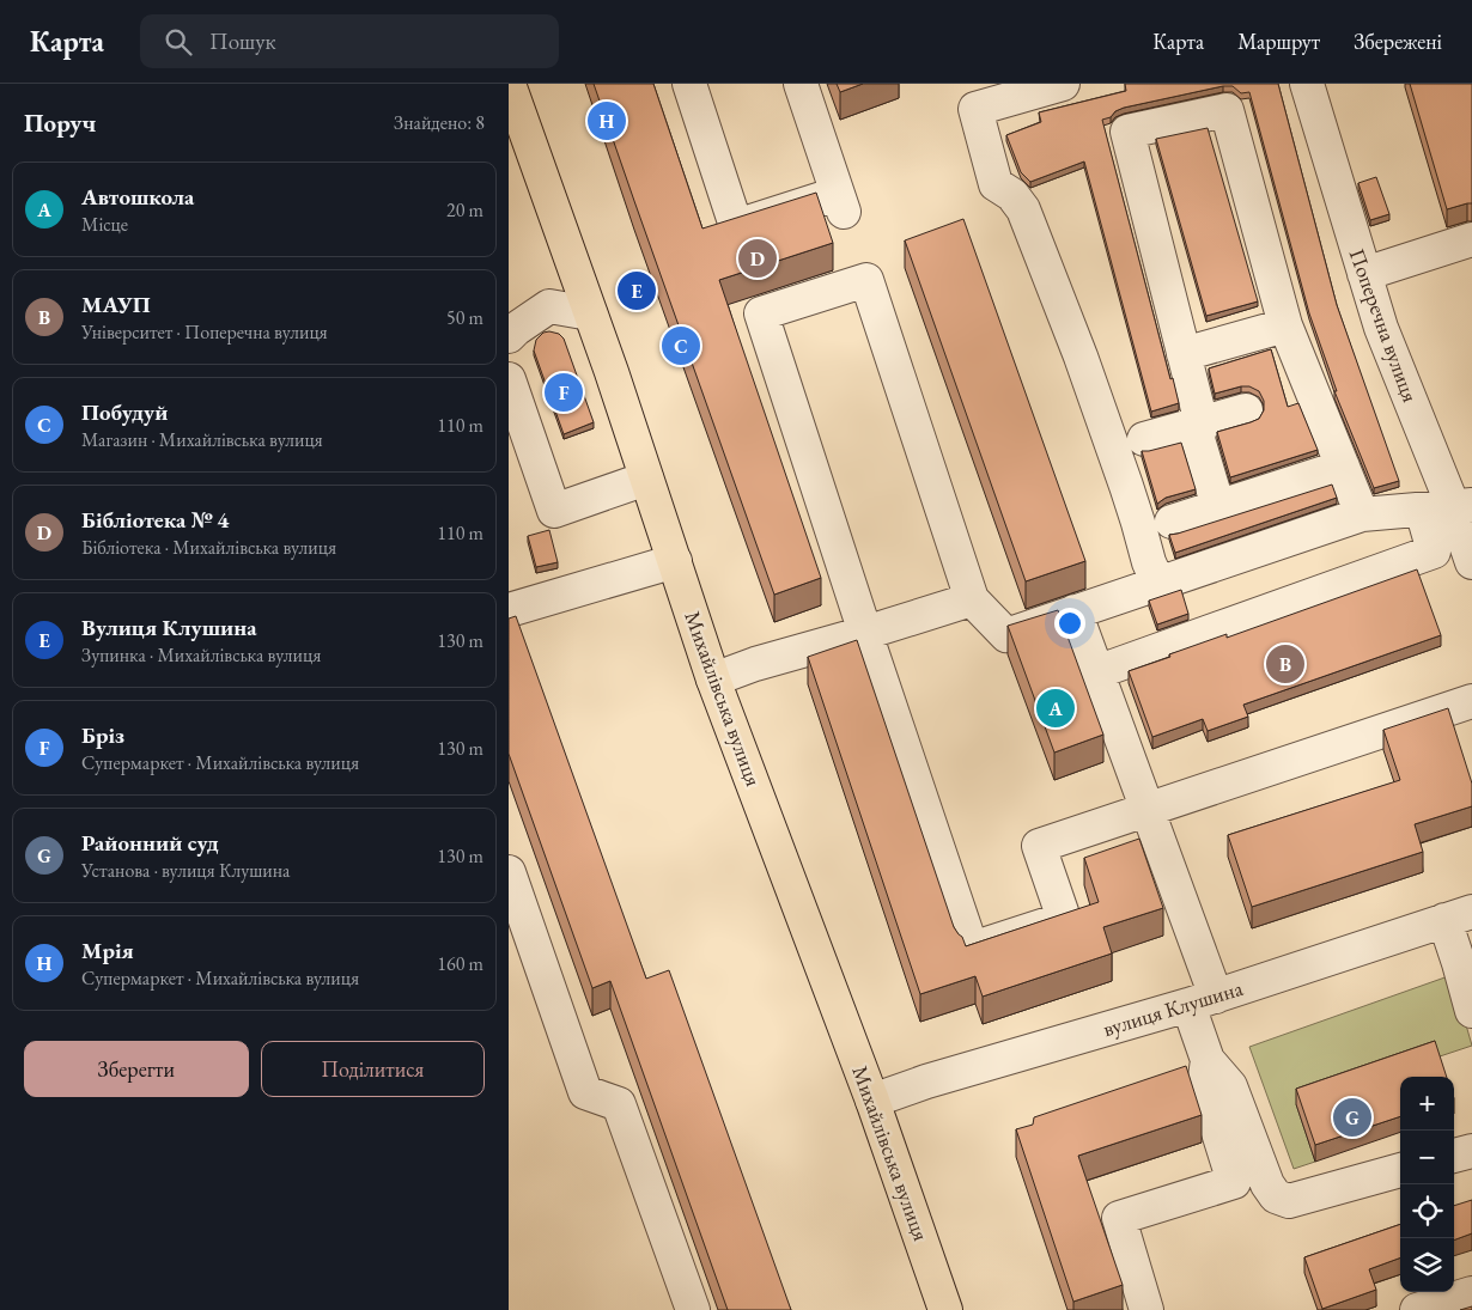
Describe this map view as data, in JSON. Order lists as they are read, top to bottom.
{
  "streets": {
    "main road": ["Михайлівська вулиця"],
    "street": ["Поперечна вулиця", "вулиця Клушина"]
  },
  "crossings": [
    ["Михайлівська вулиця", "вулиця Клушина"]
  ],
  "page": {
    "header": "Карта",
    "search": "Пошук",
    "nav": ["Карта", "Маршрут", "Збережені"],
    "heading": ["Поруч", "Знайдено: 8"],
    "pins": [
      "H",
      "D",
      "E",
      "C",
      "F",
      "B",
      "A",
      "G"
    ],
    "list": [
      {
        "mark": "A",
        "name": "Автошкола",
        "note": "Місце",
        "value": "20 m"
      },
      {
        "mark": "B",
        "name": "МАУП",
        "note": "Університет · Поперечна вулиця",
        "value": "50 m"
      },
      {
        "mark": "C",
        "name": "Побудуй",
        "note": "Магазин · Михайлівська вулиця",
        "value": "110 m"
      },
      {
        "mark": "D",
        "name": "Бібліотека № 4",
        "note": "Бібліотека · Михайлівська вулиця",
        "value": "110 m"
      },
      {
        "mark": "E",
        "name": "Вулиця Клушина",
        "note": "Зупинка · Михайлівська вулиця",
        "value": "130 m"
      },
      {
        "mark": "F",
        "name": "Бріз",
        "note": "Супермаркет · Михайлівська вулиця",
        "value": "130 m"
      },
      {
        "mark": "G",
        "name": "Районний суд",
        "note": "Установа · вулиця Клушина",
        "value": "130 m"
      },
      {
        "mark": "H",
        "name": "Мрія",
        "note": "Супермаркет · Михайлівська вулиця",
        "value": "160 m"
      }
    ],
    "buttons": ["Зберегти", "Поділитися"],
    "map_buttons": ["+", "−"]
  }
}
